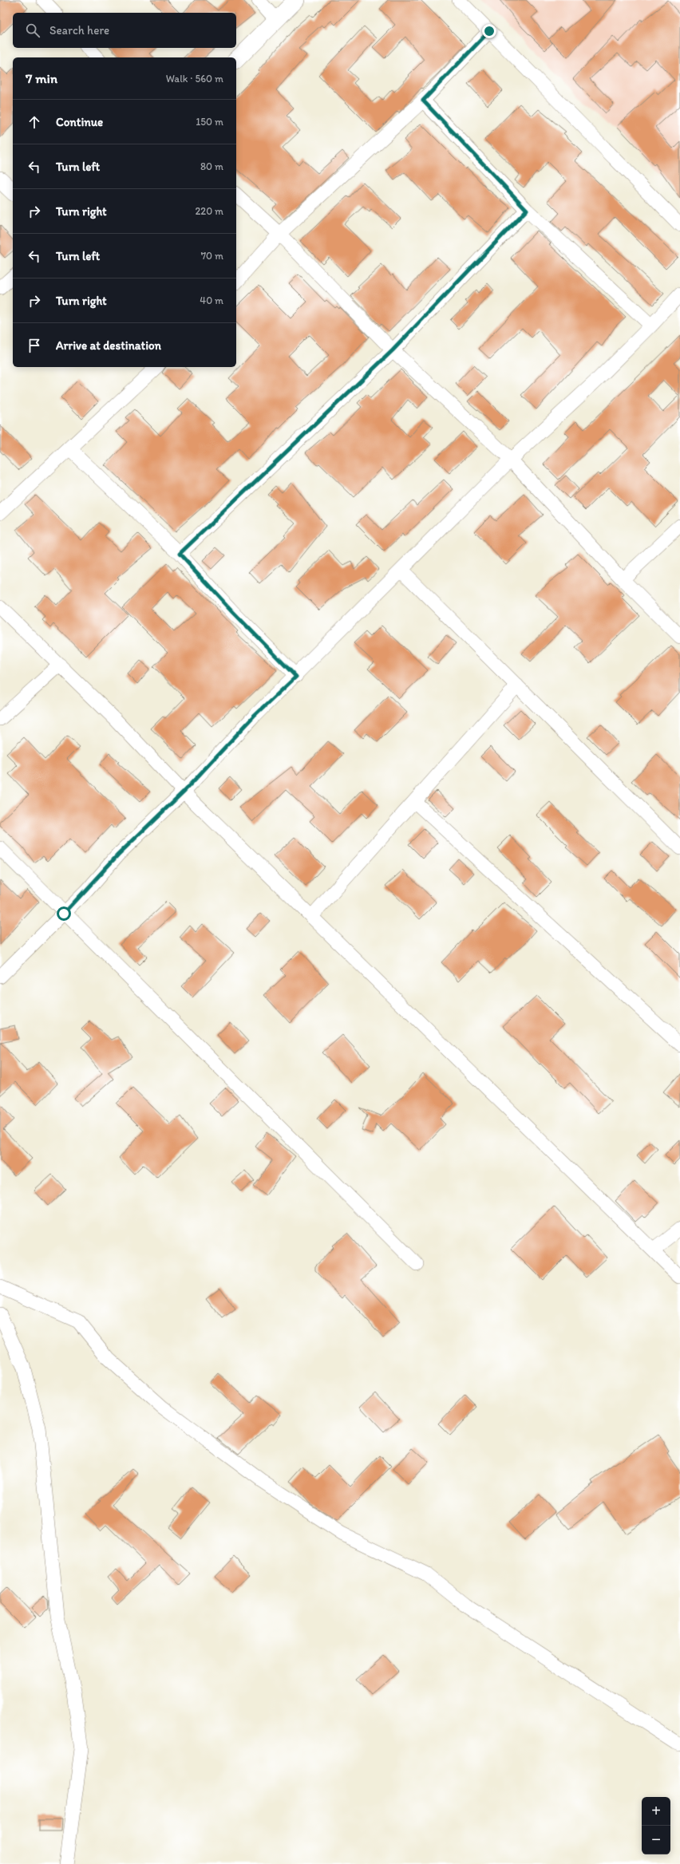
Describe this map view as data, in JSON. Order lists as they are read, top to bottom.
{
  "page": {
    "search": "Search here",
    "heading": ["7 min", "Walk · 560 m"],
    "list": [
      ["Continue", "150 m"],
      ["Turn left", "80 m"],
      ["Turn right", "220 m"],
      ["Turn left", "70 m"],
      ["Turn right", "40 m"],
      "Arrive at destination"
    ],
    "map_buttons": ["+", "−"]
  }
}
